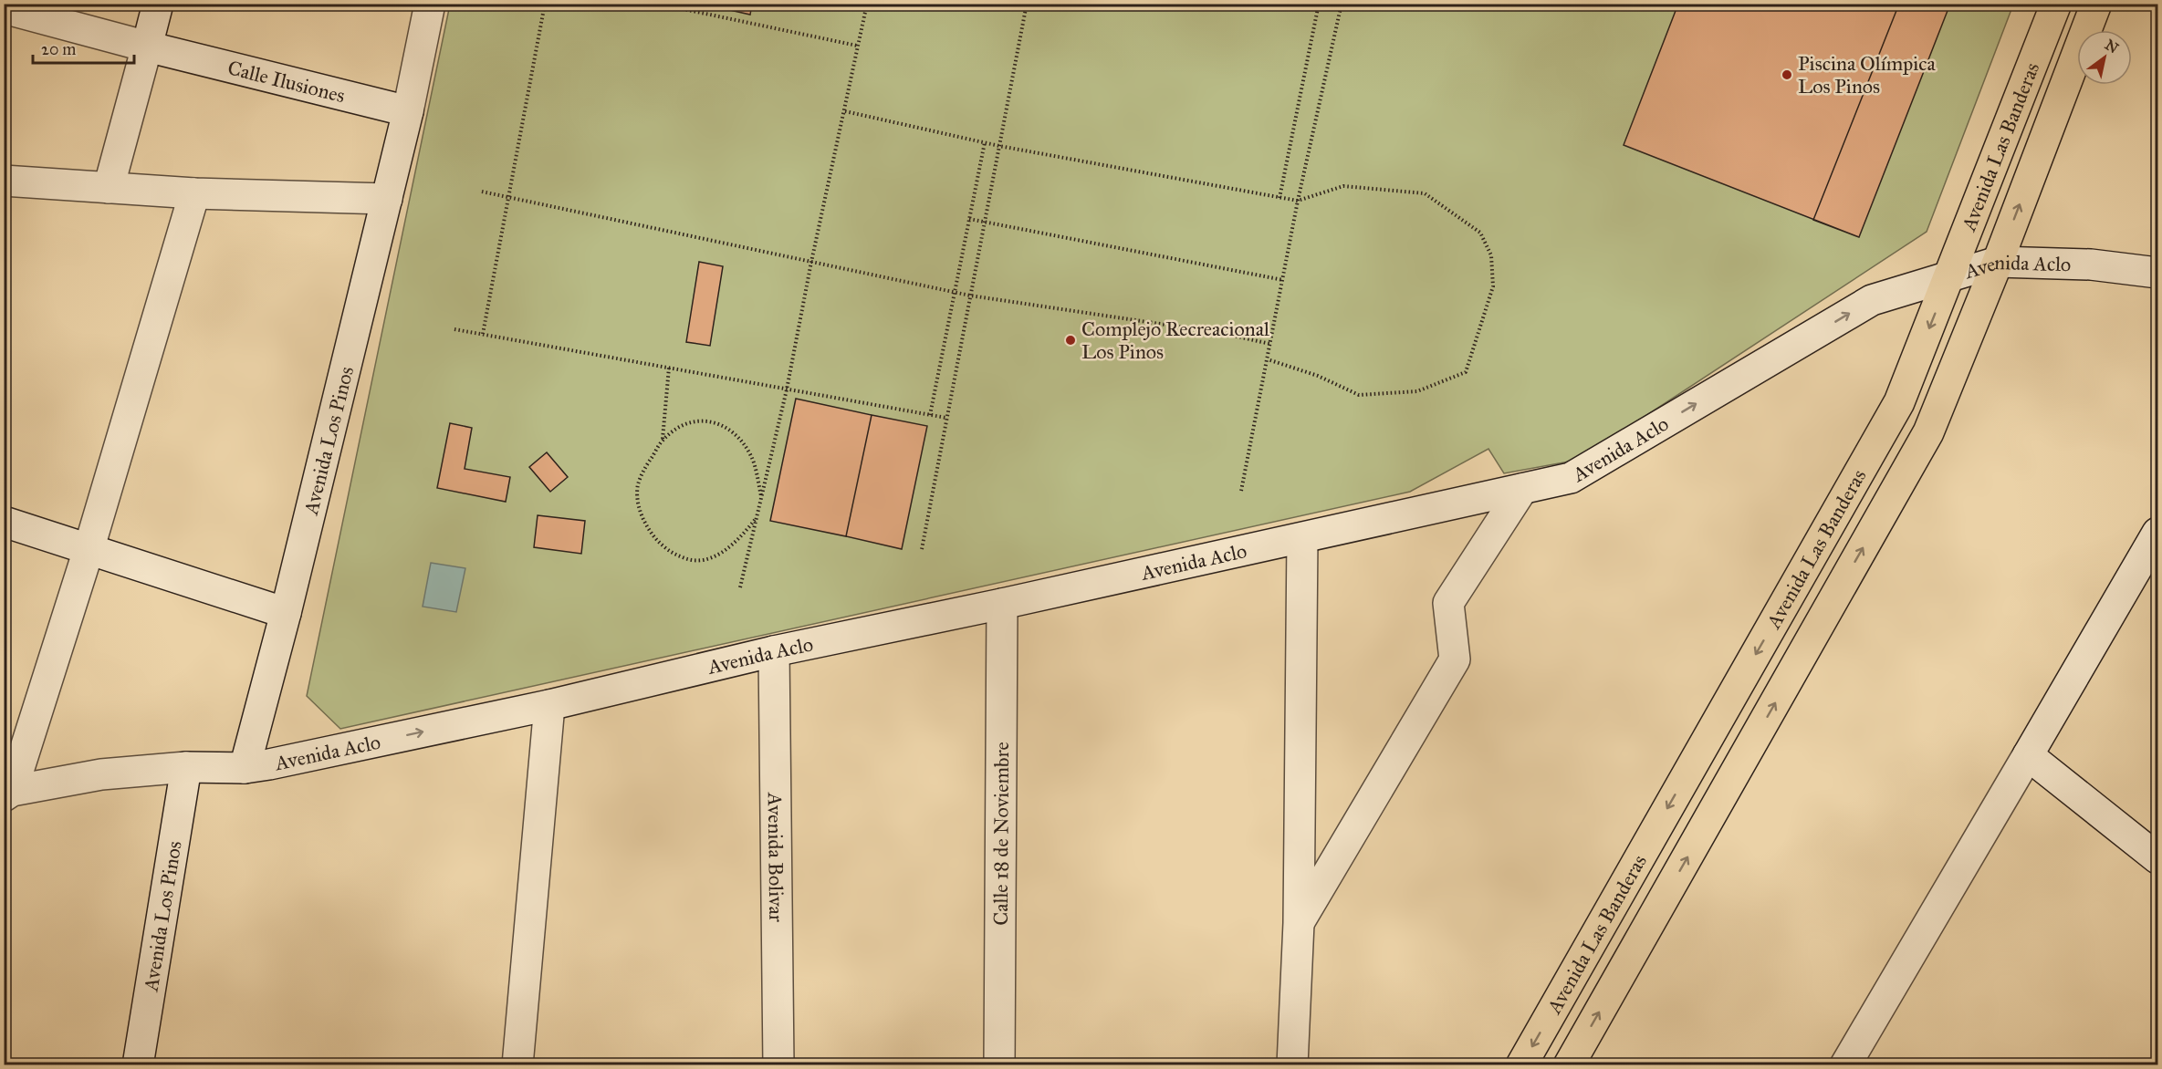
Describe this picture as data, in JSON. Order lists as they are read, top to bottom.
{
  "streets": {
    "main road": ["Avenida Las Banderas"],
    "street": [
      "Calle Ilusiones",
      "Avenida Aclo",
      "Avenida Los Pinos",
      "Calle 18 de Noviembre",
      "Avenida Bolivar"
    ]
  },
  "crossings": [
    ["Calle Ilusiones", "Avenida Los Pinos"],
    ["Avenida Las Banderas", "Avenida Aclo"],
    ["Avenida Aclo", "Avenida Los Pinos"],
    ["Avenida Aclo", "Calle 18 de Noviembre"],
    ["Avenida Aclo", "Avenida Bolivar"]
  ],
  "places": ["Piscina Olímpica Los Pinos", "Complejo Recreacional Los Pinos"],
  "scale_bar": "20 m",
  "north": "top right"
}
